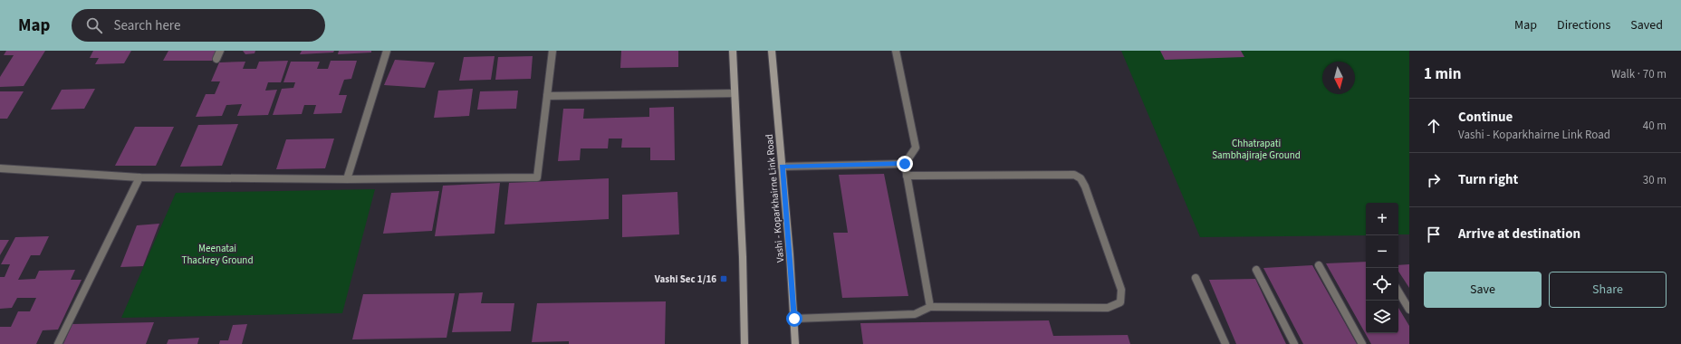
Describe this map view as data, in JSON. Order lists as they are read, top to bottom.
{
  "streets": {
    "main road": ["Vashi - Koparkhairne Link Road"]
  },
  "parks": ["Chhatrapati Sambhajiraje Ground", "Meenatai Thackrey Ground"],
  "places": {
    "transit": ["Vashi Sec 1/16"]
  },
  "north": "bottom",
  "page": {
    "header": "Map",
    "search": "Search here",
    "nav": ["Map", "Directions", "Saved"],
    "heading": ["1 min", "Walk · 70 m"],
    "list": [
      ["Continue", "Vashi - Koparkhairne Link Road", "40 m"],
      ["Turn right", "30 m"],
      "Arrive at destination"
    ],
    "map_buttons": ["+", "−"],
    "buttons": ["Save", "Share"]
  }
}
